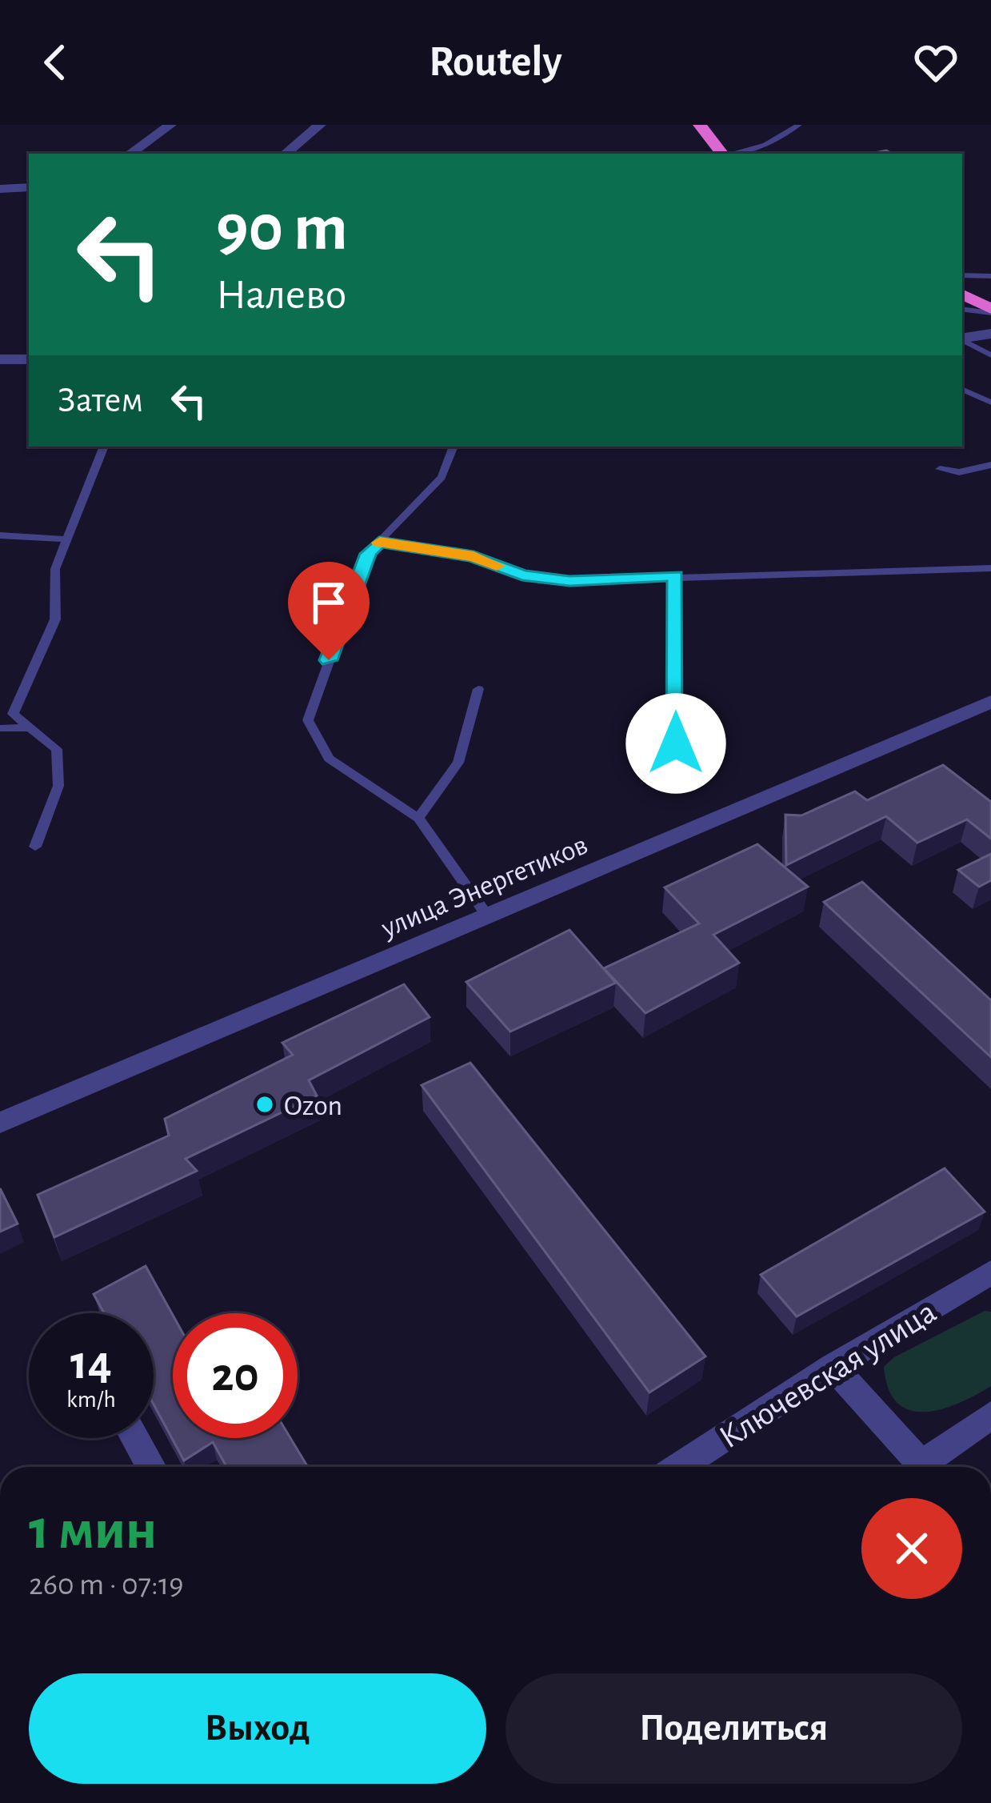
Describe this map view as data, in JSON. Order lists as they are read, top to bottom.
{
  "streets": {
    "street": ["улица Энергетиков", "Ключевская улица"]
  },
  "places": ["Ozon"],
  "page": {
    "header": "Routely",
    "turn": ["90 m", "Налево"],
    "then": "Затем",
    "speed": "14 km/h",
    "limit": "20",
    "heading": ["1 мин", "260 m · 07:19"],
    "buttons": ["Выход", "Поделиться"]
  }
}
